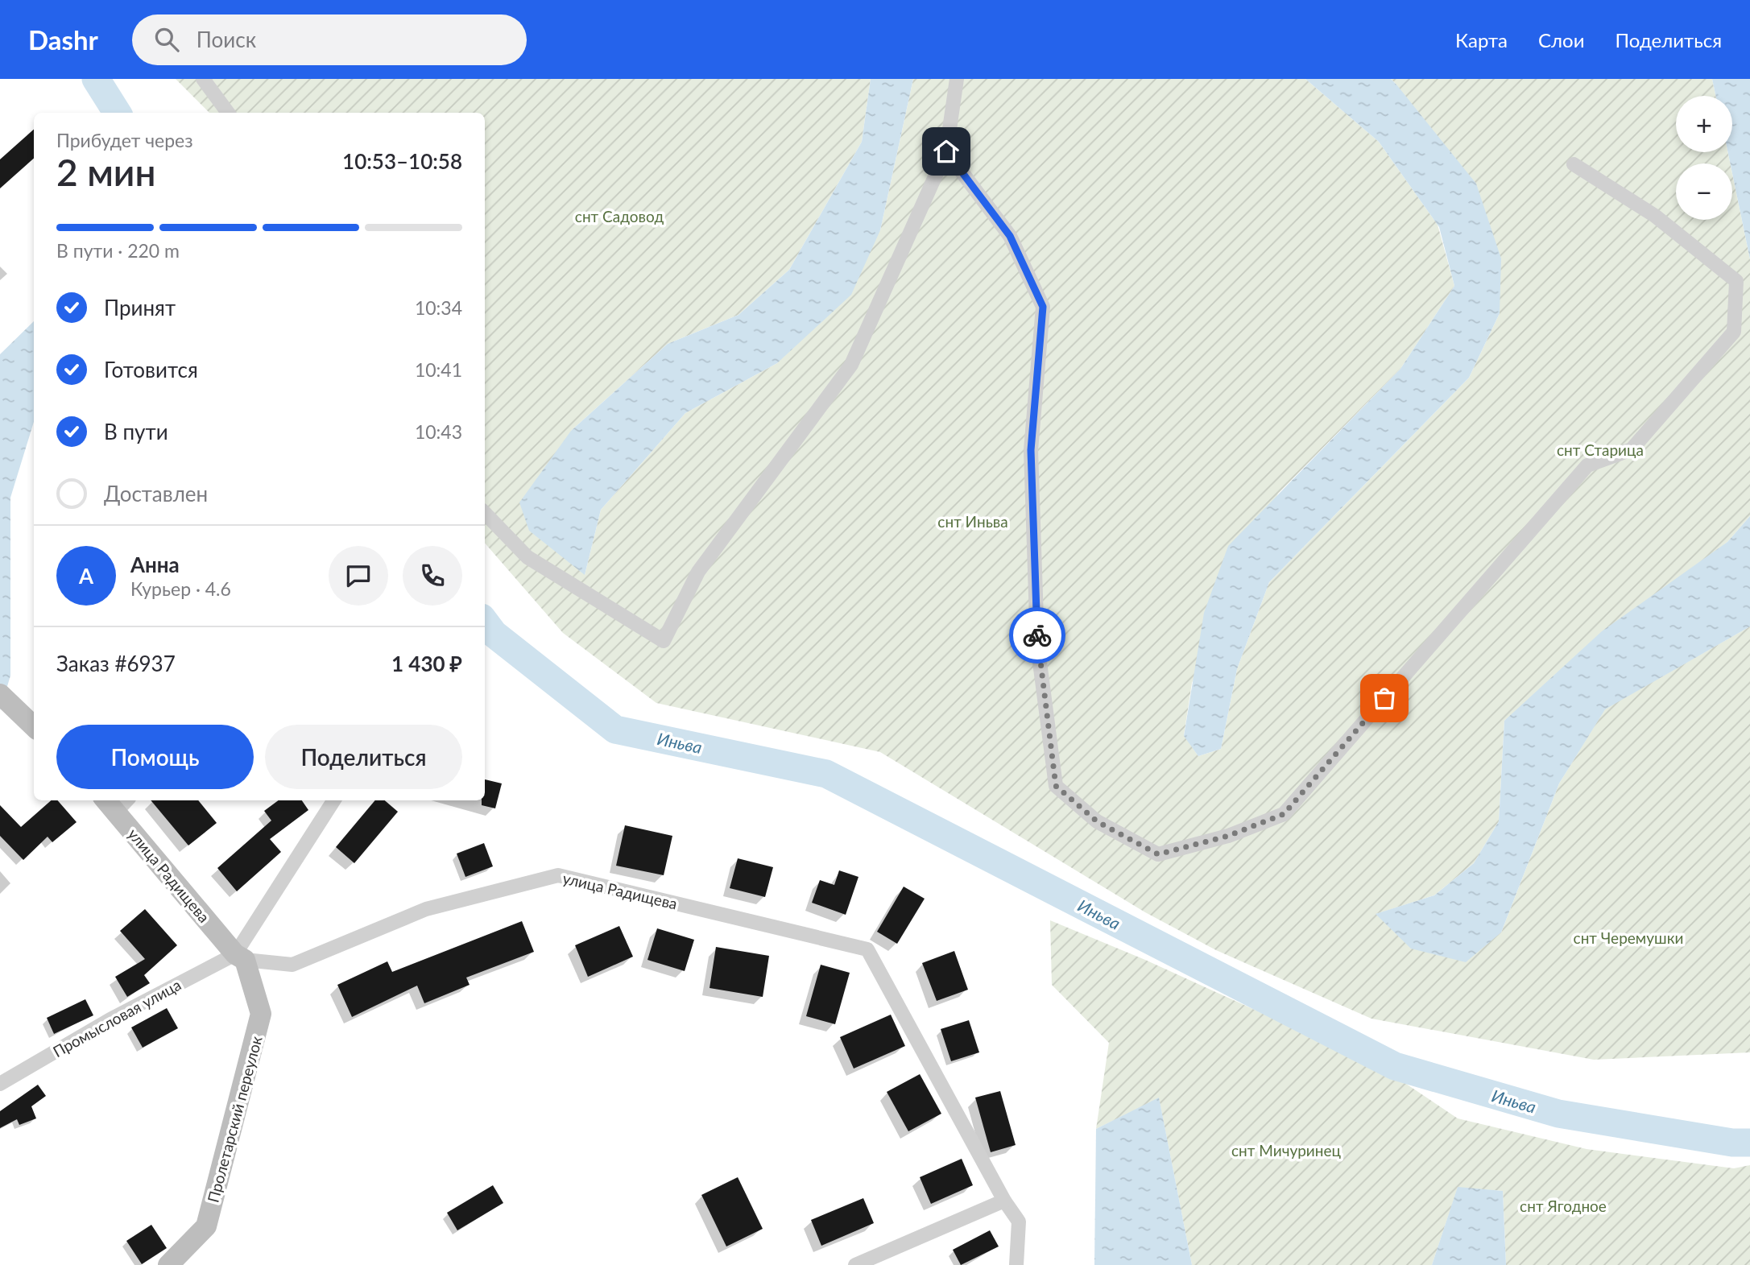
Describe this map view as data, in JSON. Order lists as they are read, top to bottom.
{
  "streets": {
    "street": ["улица Радищева", "Промысловая улица", "Пролетарский переулок"]
  },
  "crossings": [
    ["улица Радищева", "Промысловая улица"],
    ["улица Радищева", "Пролетарский переулок"],
    ["Промысловая улица", "Пролетарский переулок"]
  ],
  "water": ["Иньва"],
  "parks": [
    "снт Садовод",
    "снт Старица",
    "снт Иньва",
    "снт Черемушки",
    "снт Мичуринец",
    "снт Ягодное"
  ],
  "page": {
    "header": "Dashr",
    "search": "Поиск",
    "nav": ["Карта", "Слои", "Поделиться"],
    "map_buttons": ["+", "−"],
    "heading": ["2 мин", "Прибудет через", "10:53–10:58"],
    "panel": [
      "Анна",
      "Курьер · 4.6",
      "Заказ #6937",
      "1 430 ₽"
    ],
    "bar": "В пути · 220 m",
    "list": [
      ["Принят", "10:34"],
      ["Готовится", "10:41"],
      ["В пути", "10:43"],
      "Доставлен"
    ],
    "round": "А",
    "buttons": ["Помощь", "Поделиться"]
  }
}
